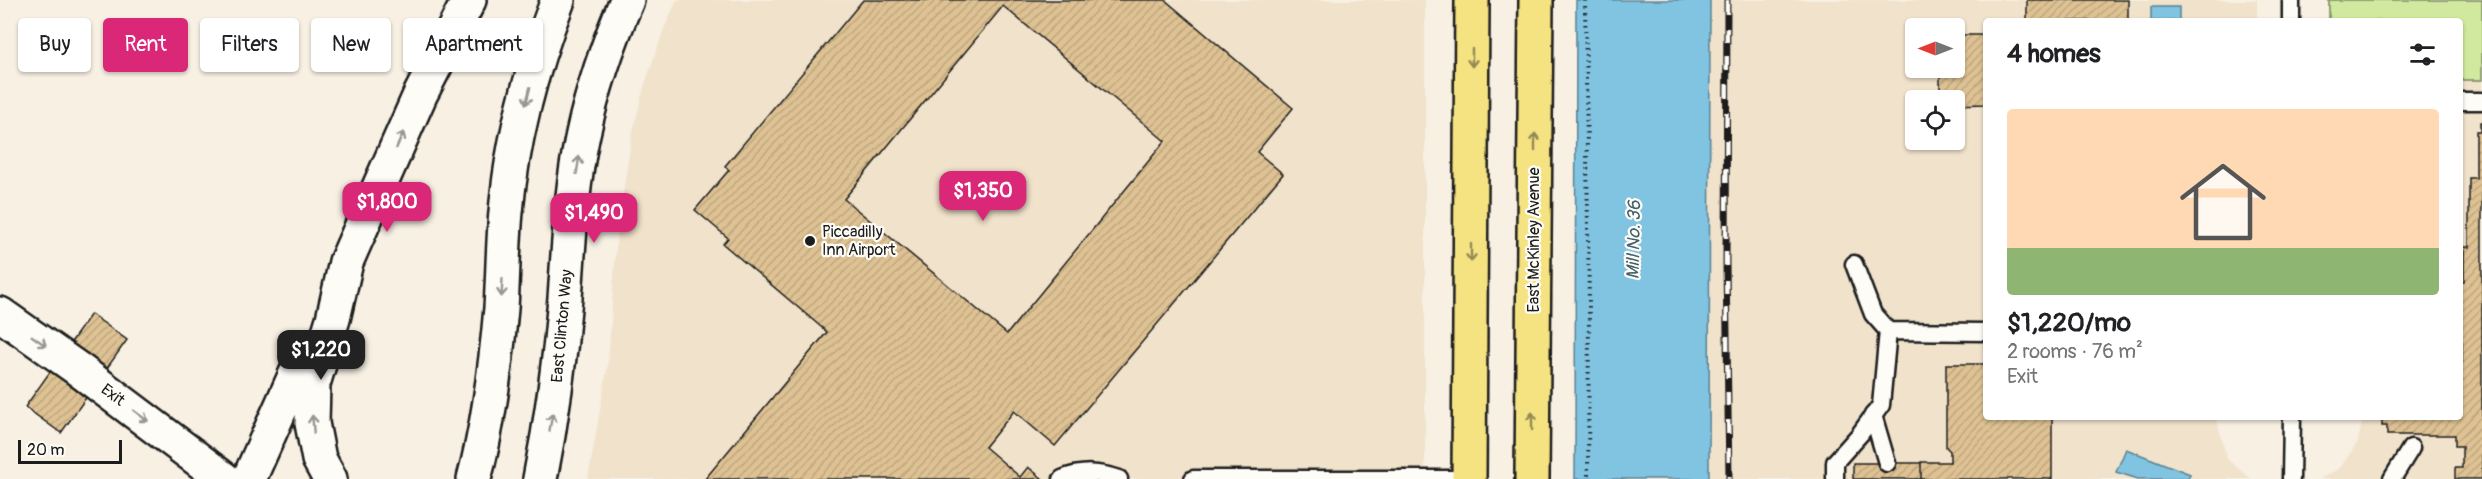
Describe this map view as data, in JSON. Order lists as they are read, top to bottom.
{
  "streets": {
    "main road": ["East McKinley Avenue", "East Clinton Way", "Exit"]
  },
  "one_way": ["Exit"],
  "water": ["Mill No. 36"],
  "places": ["Piccadilly Inn Airport"],
  "scale_bar": "20 m",
  "north": "left",
  "page": {
    "chip": [
      "Buy",
      "Rent",
      "Filters",
      "New",
      "Apartment"
    ],
    "heading": "4 homes",
    "list": [
      {
        "name": "$1,220/mo",
        "note": "2 rooms · 76 m² · Exit"
      }
    ],
    "price": [
      "$1,350",
      "$1,800",
      "$1,490",
      "$1,220"
    ],
    "scale": "20 m"
  }
}
